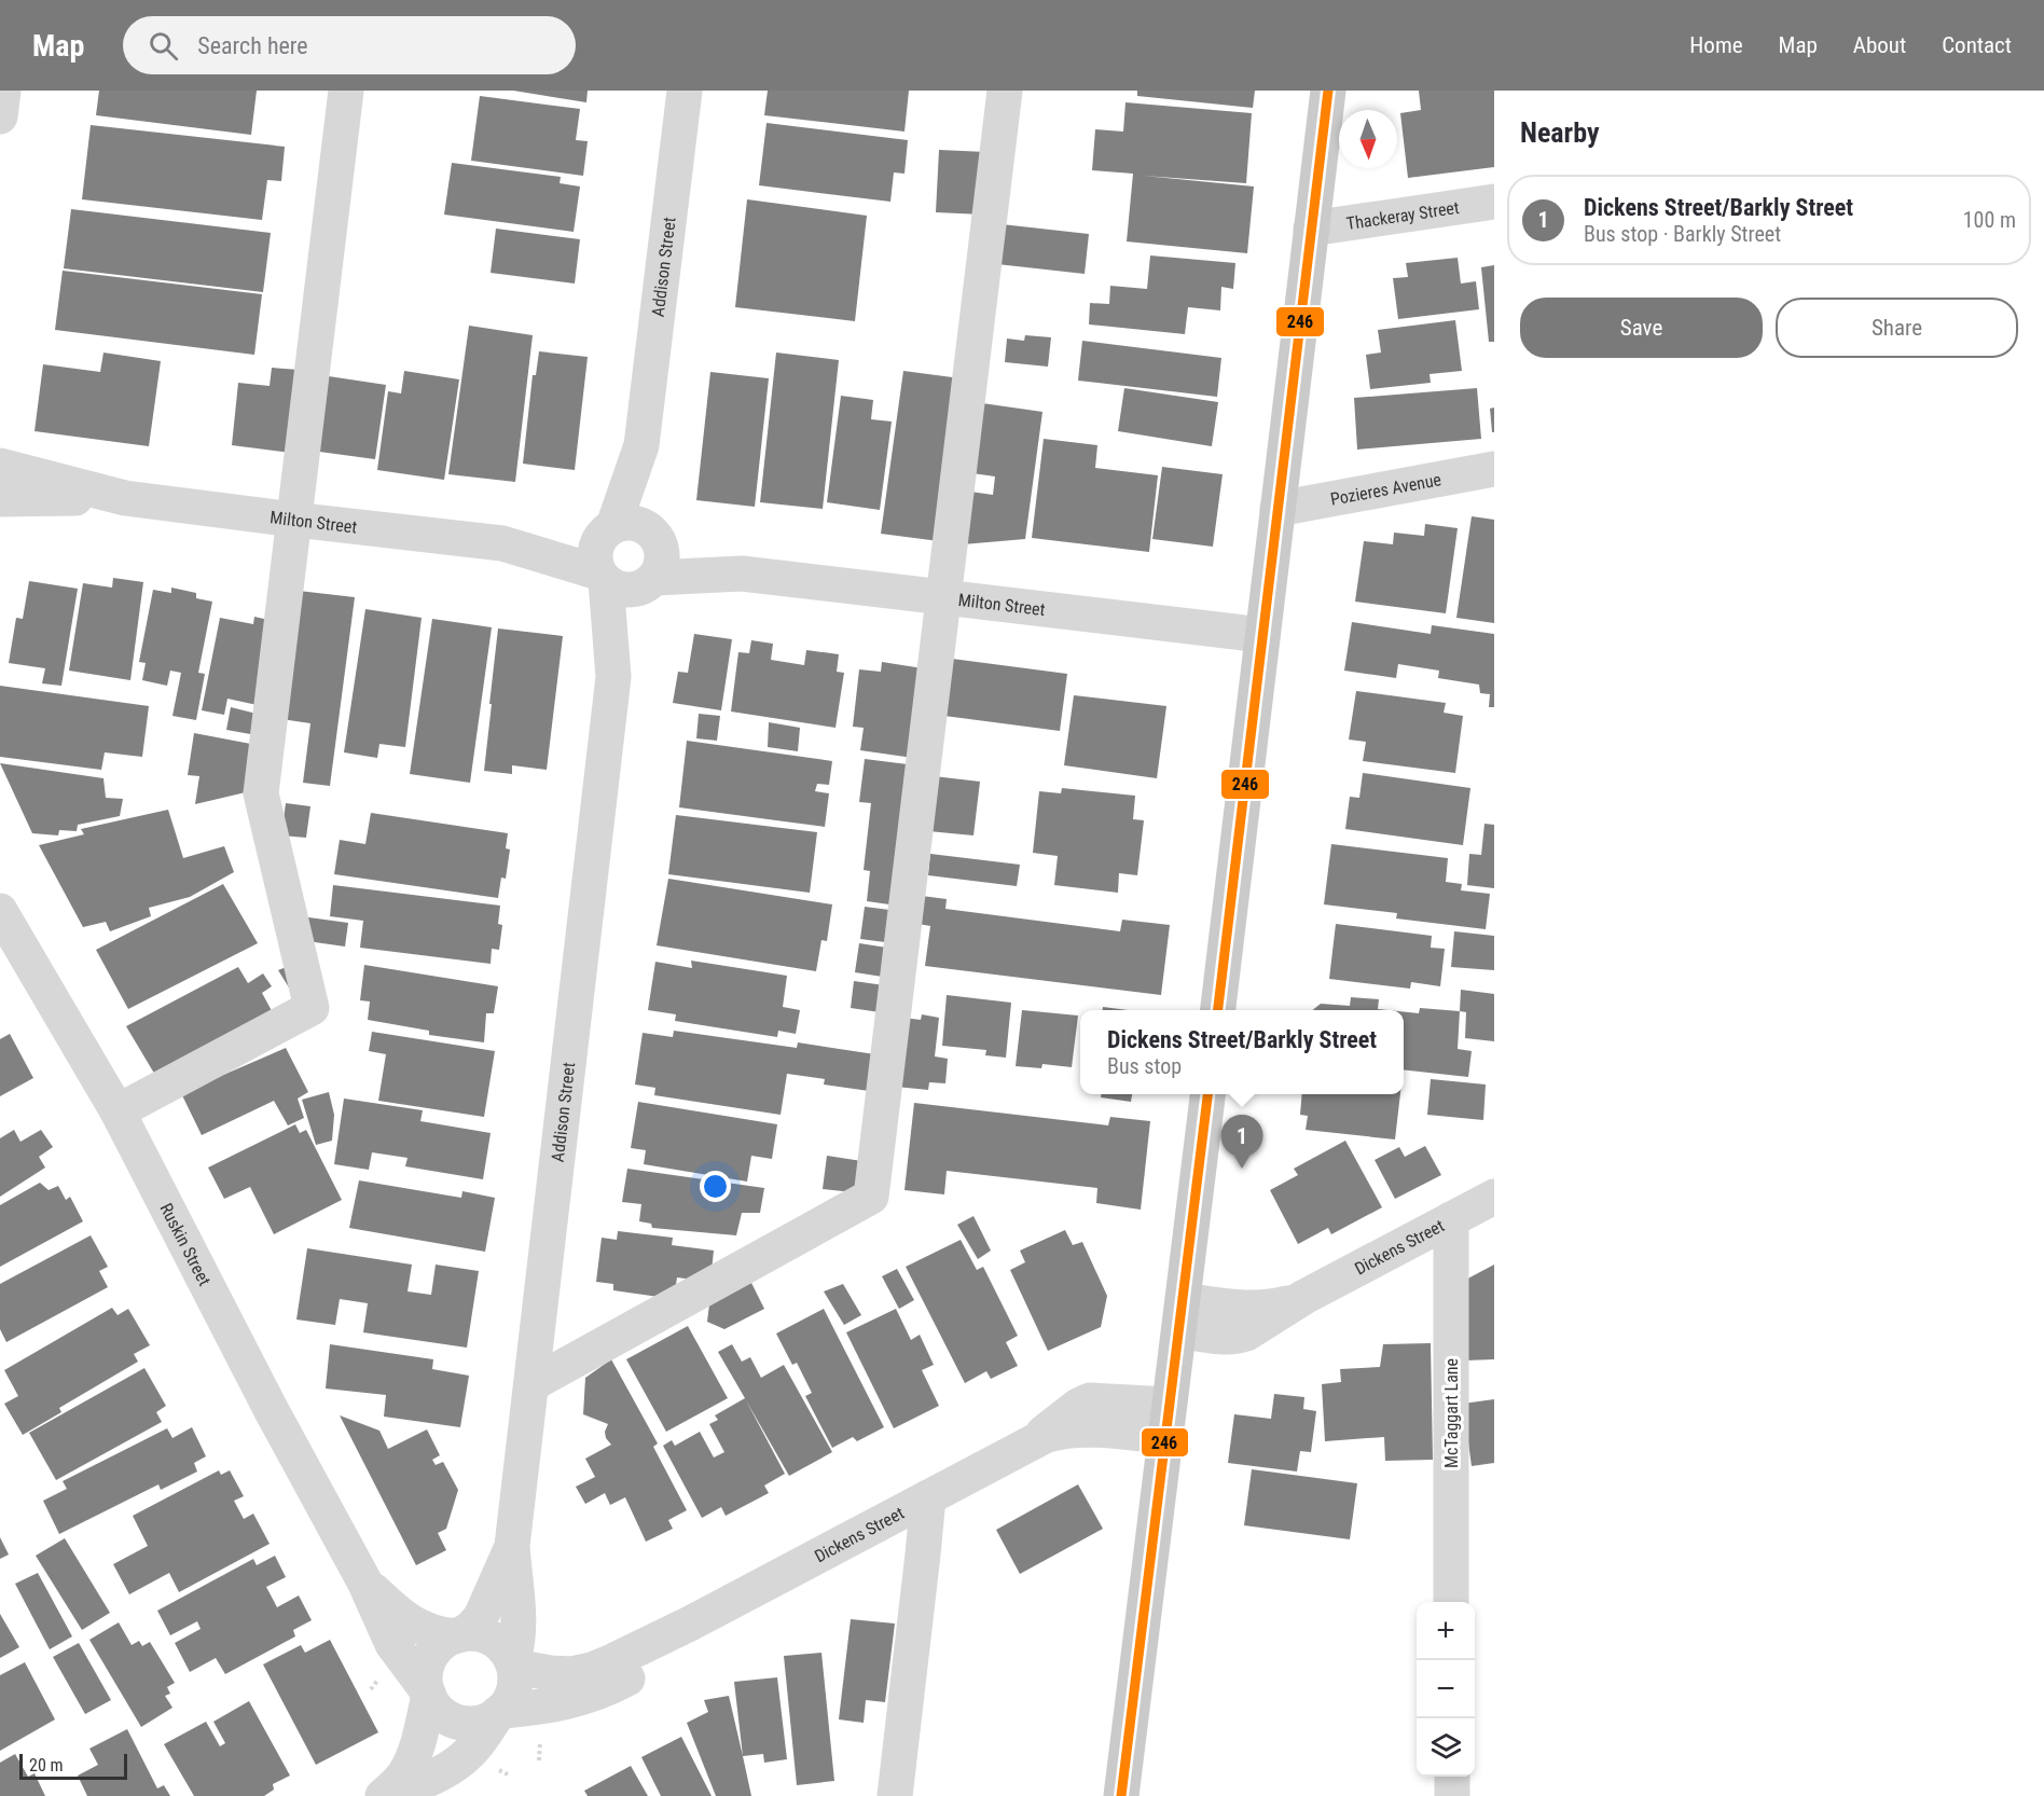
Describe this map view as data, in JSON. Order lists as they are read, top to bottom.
{
  "streets": {
    "street": [
      "Thackeray Street",
      "Addison Street",
      "Pozieres Avenue",
      "Milton Street",
      "Ruskin Street",
      "Dickens Street",
      "McTaggart Lane"
    ]
  },
  "crossings": [
    ["Addison Street", "Milton Street"],
    ["Addison Street", "Ruskin Street"],
    ["Addison Street", "Dickens Street"],
    ["Ruskin Street", "Dickens Street"],
    ["Dickens Street", "McTaggart Lane"]
  ],
  "lines": ["transit line 246"],
  "scale_bar": "20 m",
  "north": "bottom",
  "page": {
    "header": "Map",
    "search": "Search here",
    "nav": [
      "Home",
      "Map",
      "About",
      "Contact"
    ],
    "heading": "Nearby",
    "list": [
      {
        "mark": "1",
        "name": "Dickens Street/Barkly Street",
        "note": "Bus stop · Barkly Street",
        "value": "100 m"
      }
    ],
    "buttons": ["Save", "Share"],
    "popup": ["Dickens Street/Barkly Street", "Bus stop"],
    "pins": "1",
    "map_buttons": ["+", "−"],
    "scale": "20 m"
  }
}
